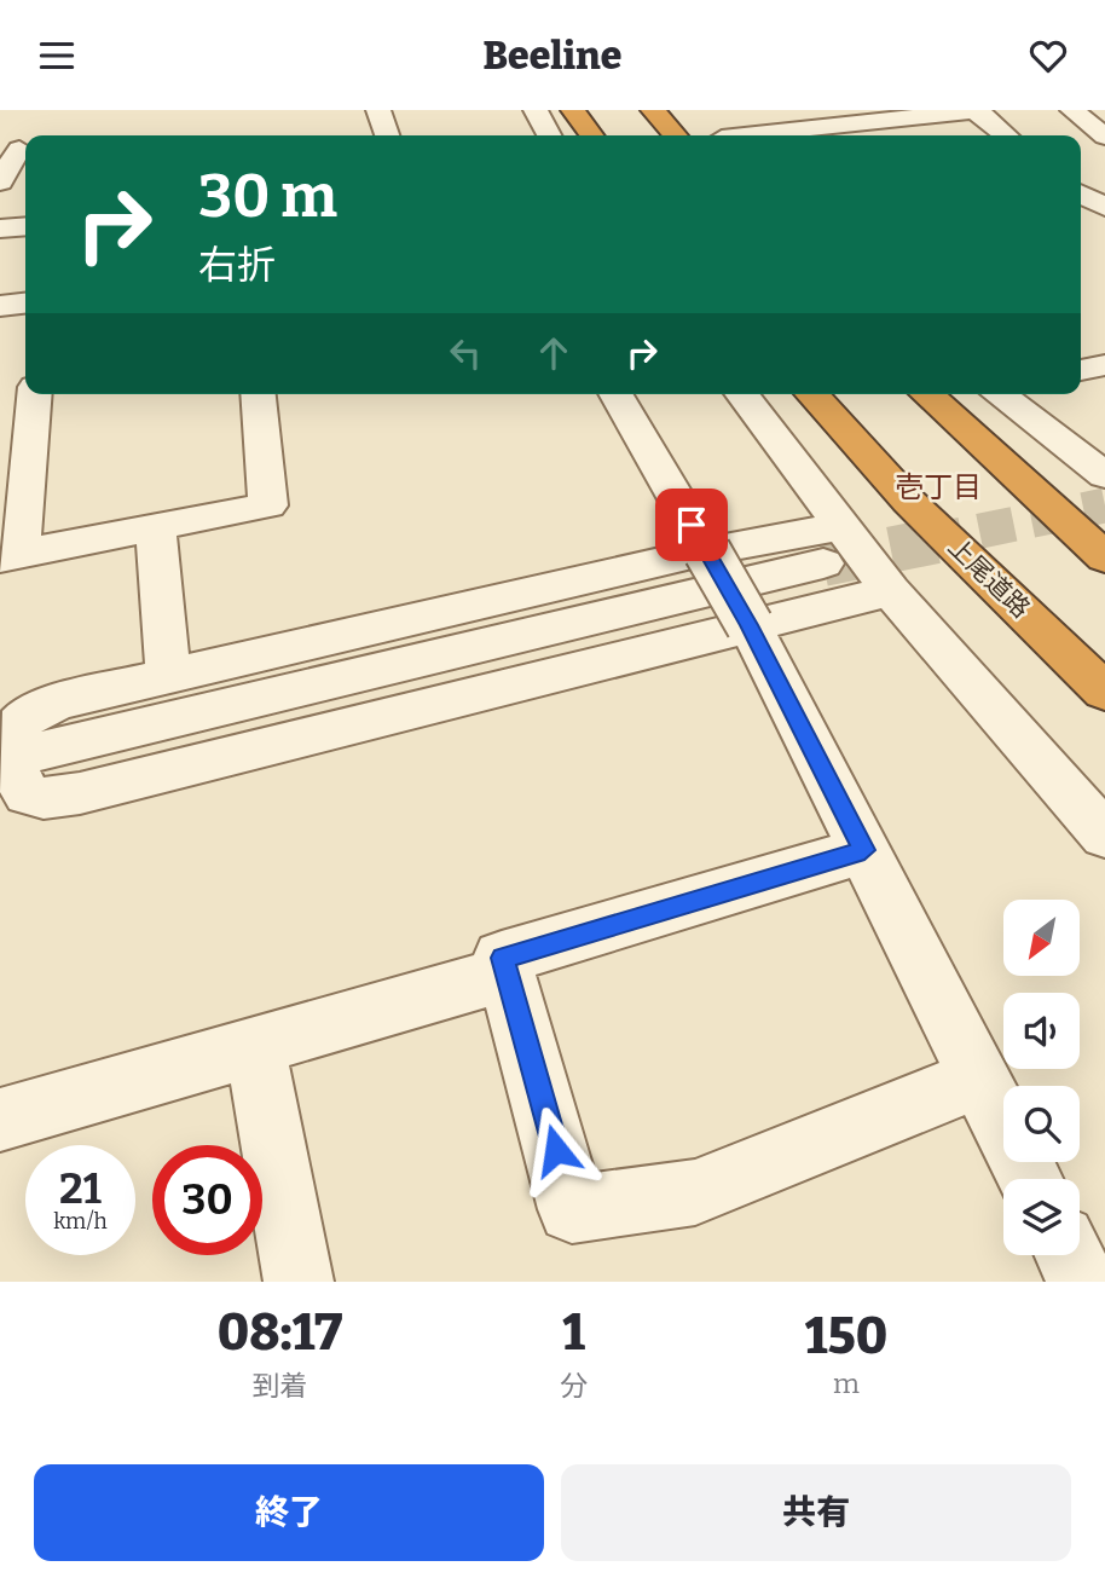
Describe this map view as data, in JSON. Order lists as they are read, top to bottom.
{
  "streets": {
    "highway": ["上尾道路"]
  },
  "districts": ["壱丁目"],
  "north": "bottom left",
  "page": {
    "header": "Beeline",
    "turn": ["30 m", "右折"],
    "speed": "21 km/h",
    "limit": "30",
    "eta": [
      "08:17",
      "到着",
      "1",
      "分",
      "150",
      "m"
    ],
    "buttons": ["終了", "共有"]
  }
}
